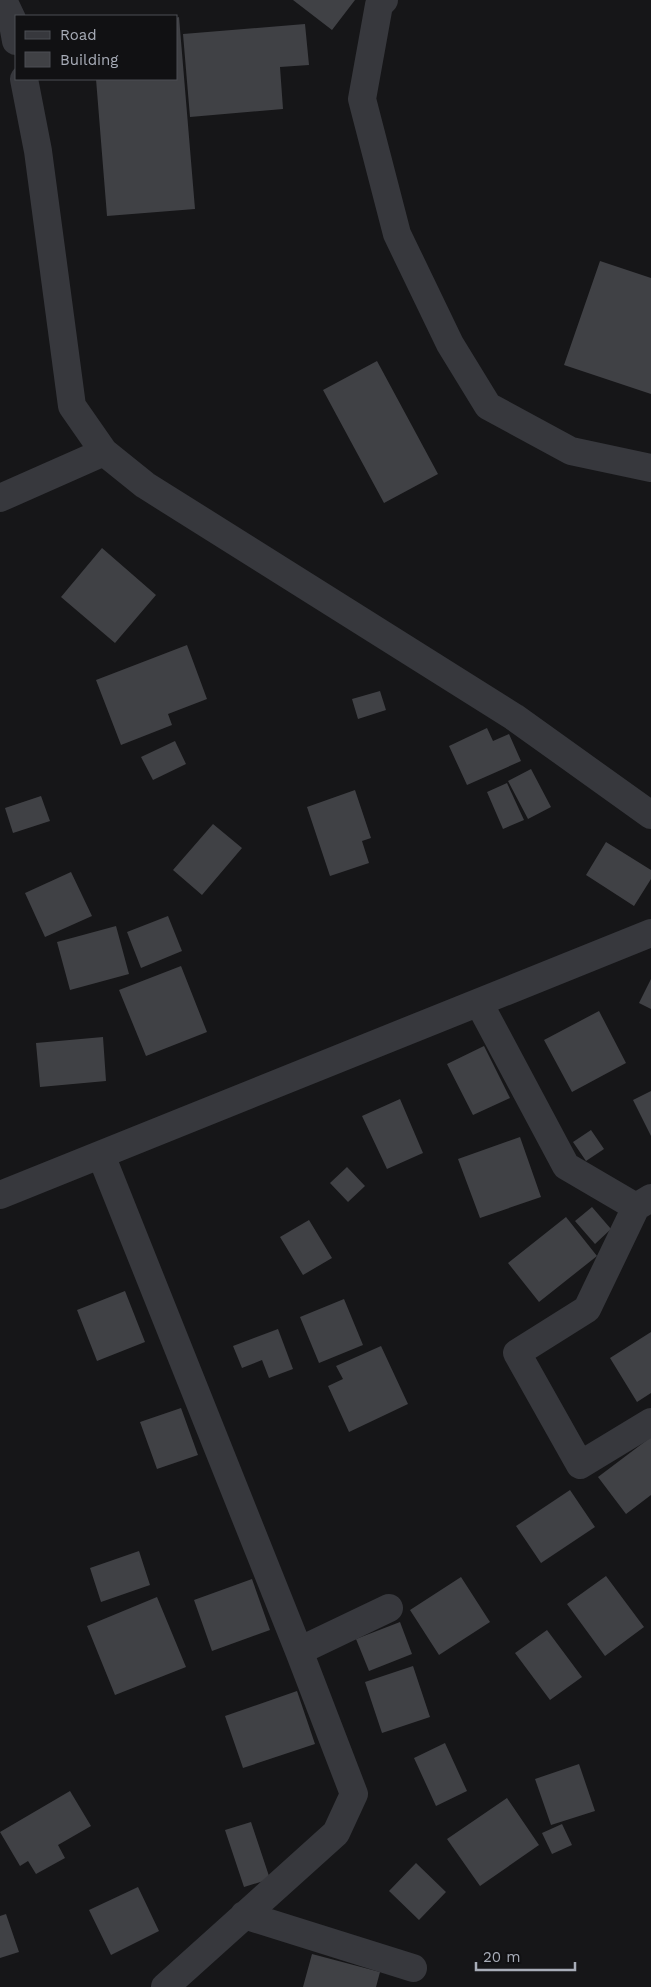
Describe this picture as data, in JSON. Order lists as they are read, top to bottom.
{
  "legend": ["Road", "Building"],
  "scale_bar": "20 m"
}
